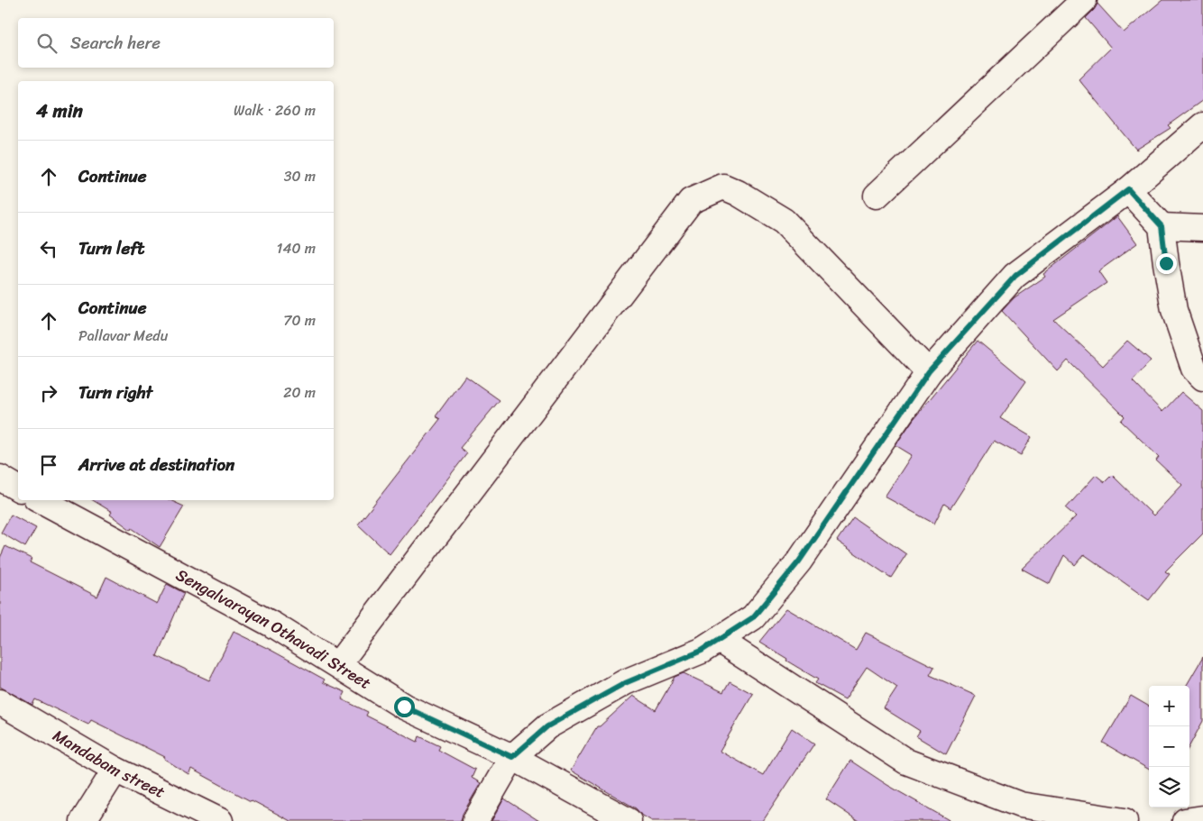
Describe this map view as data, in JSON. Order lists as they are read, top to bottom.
{
  "streets": {
    "street": ["Sengalvarayan Othavadi Street", "Mandabam street"]
  },
  "page": {
    "search": "Search here",
    "heading": ["4 min", "Walk · 260 m"],
    "list": [
      ["Continue", "30 m"],
      ["Turn left", "140 m"],
      ["Continue", "Pallavar Medu", "70 m"],
      ["Turn right", "20 m"],
      "Arrive at destination"
    ],
    "map_buttons": ["+", "−"]
  }
}
